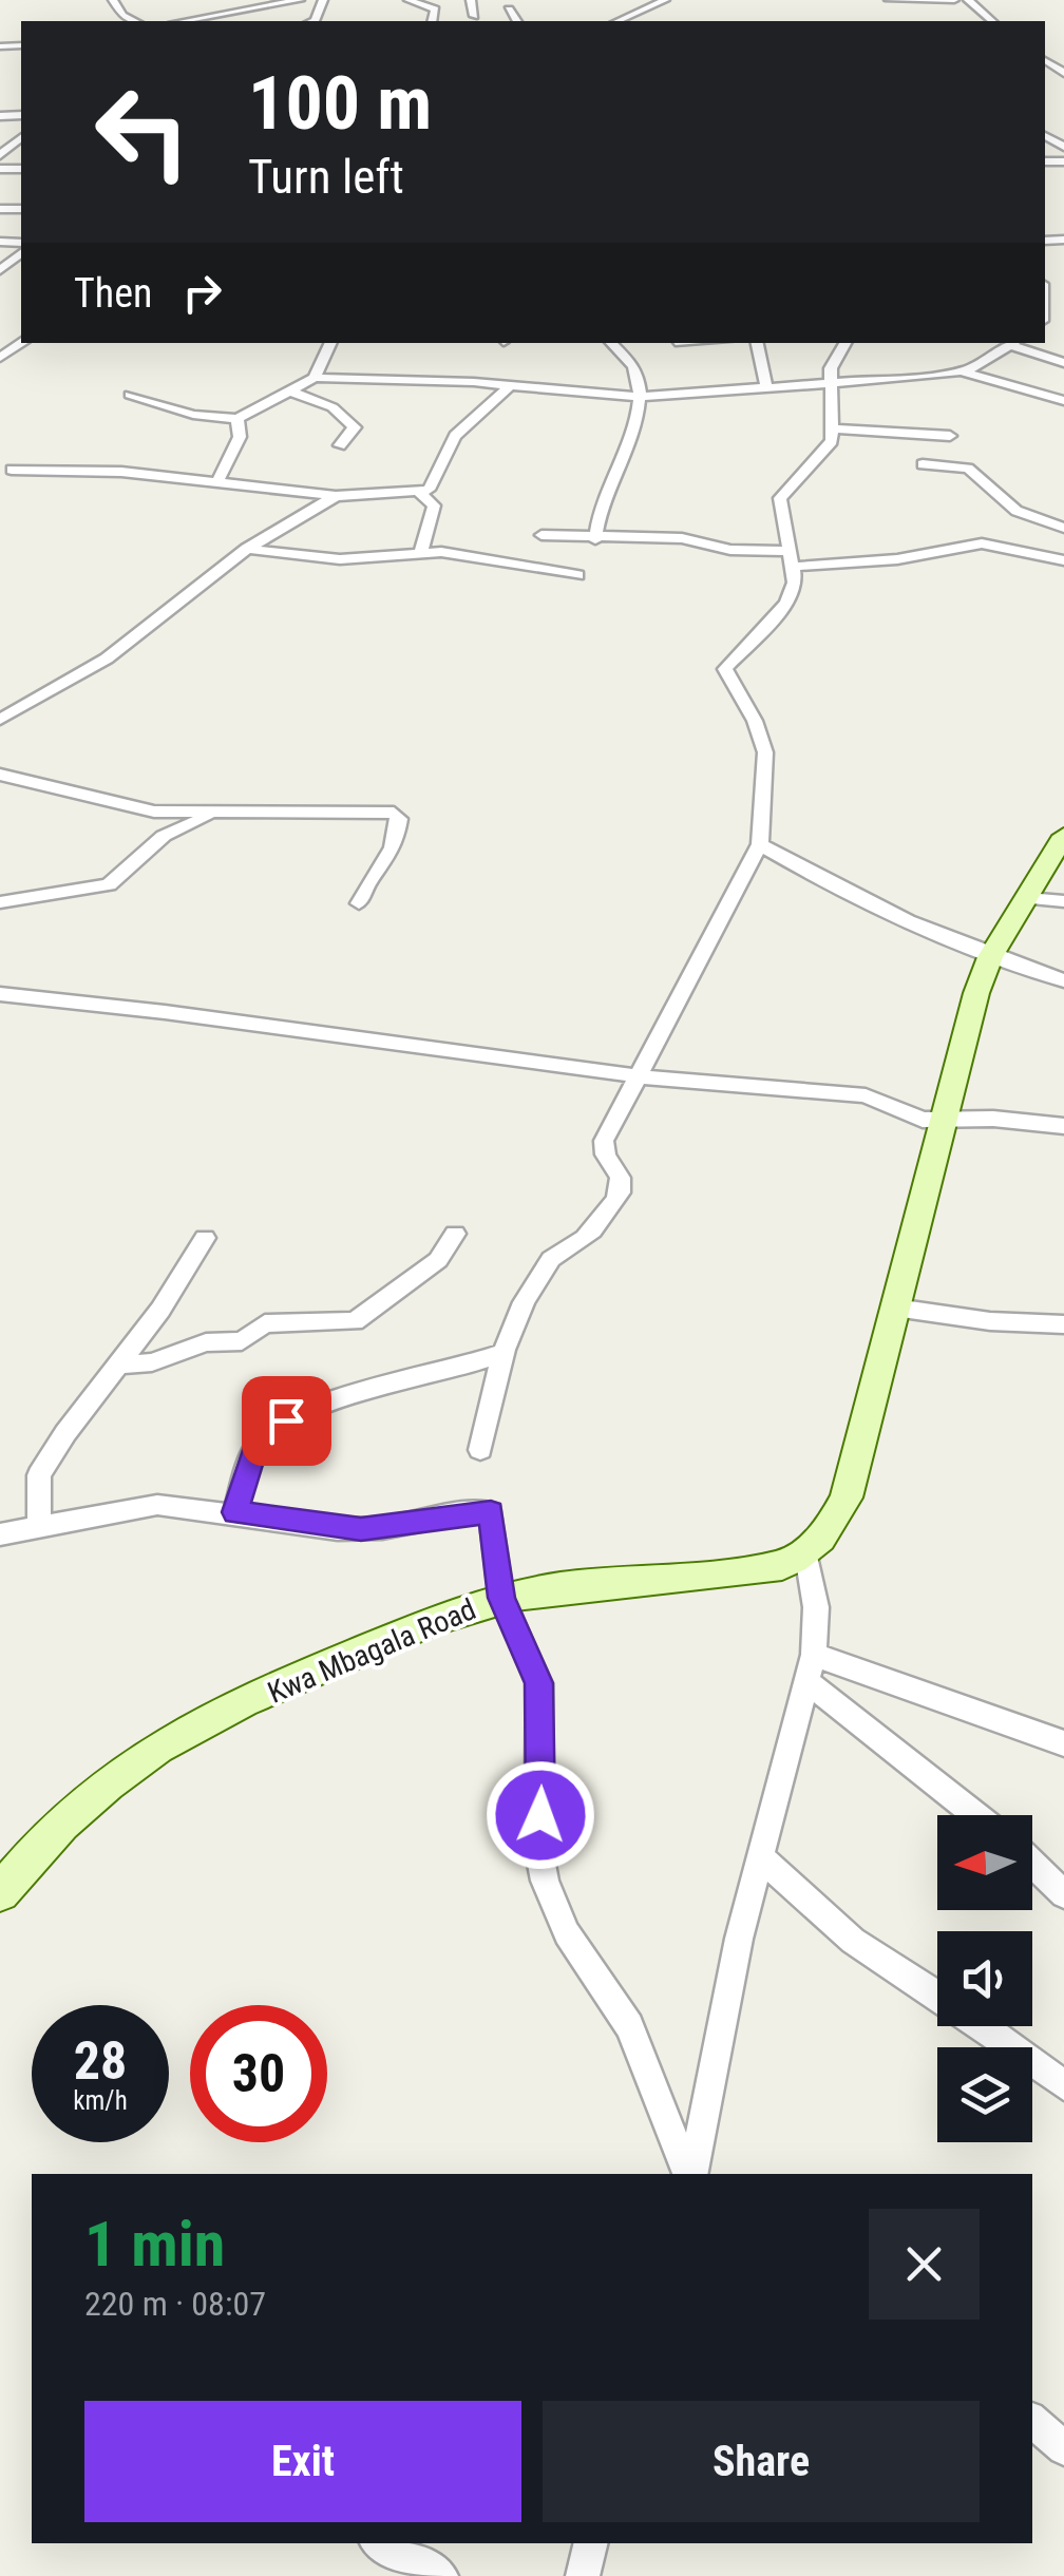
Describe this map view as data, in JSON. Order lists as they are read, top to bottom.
{
  "streets": {
    "street": ["Kwa Mbagala Road"]
  },
  "north": "left",
  "page": {
    "turn": ["100 m", "Turn left"],
    "then": "Then",
    "speed": "28 km/h",
    "limit": "30",
    "heading": ["1 min", "220 m · 08:07"],
    "buttons": ["Exit", "Share"]
  }
}
